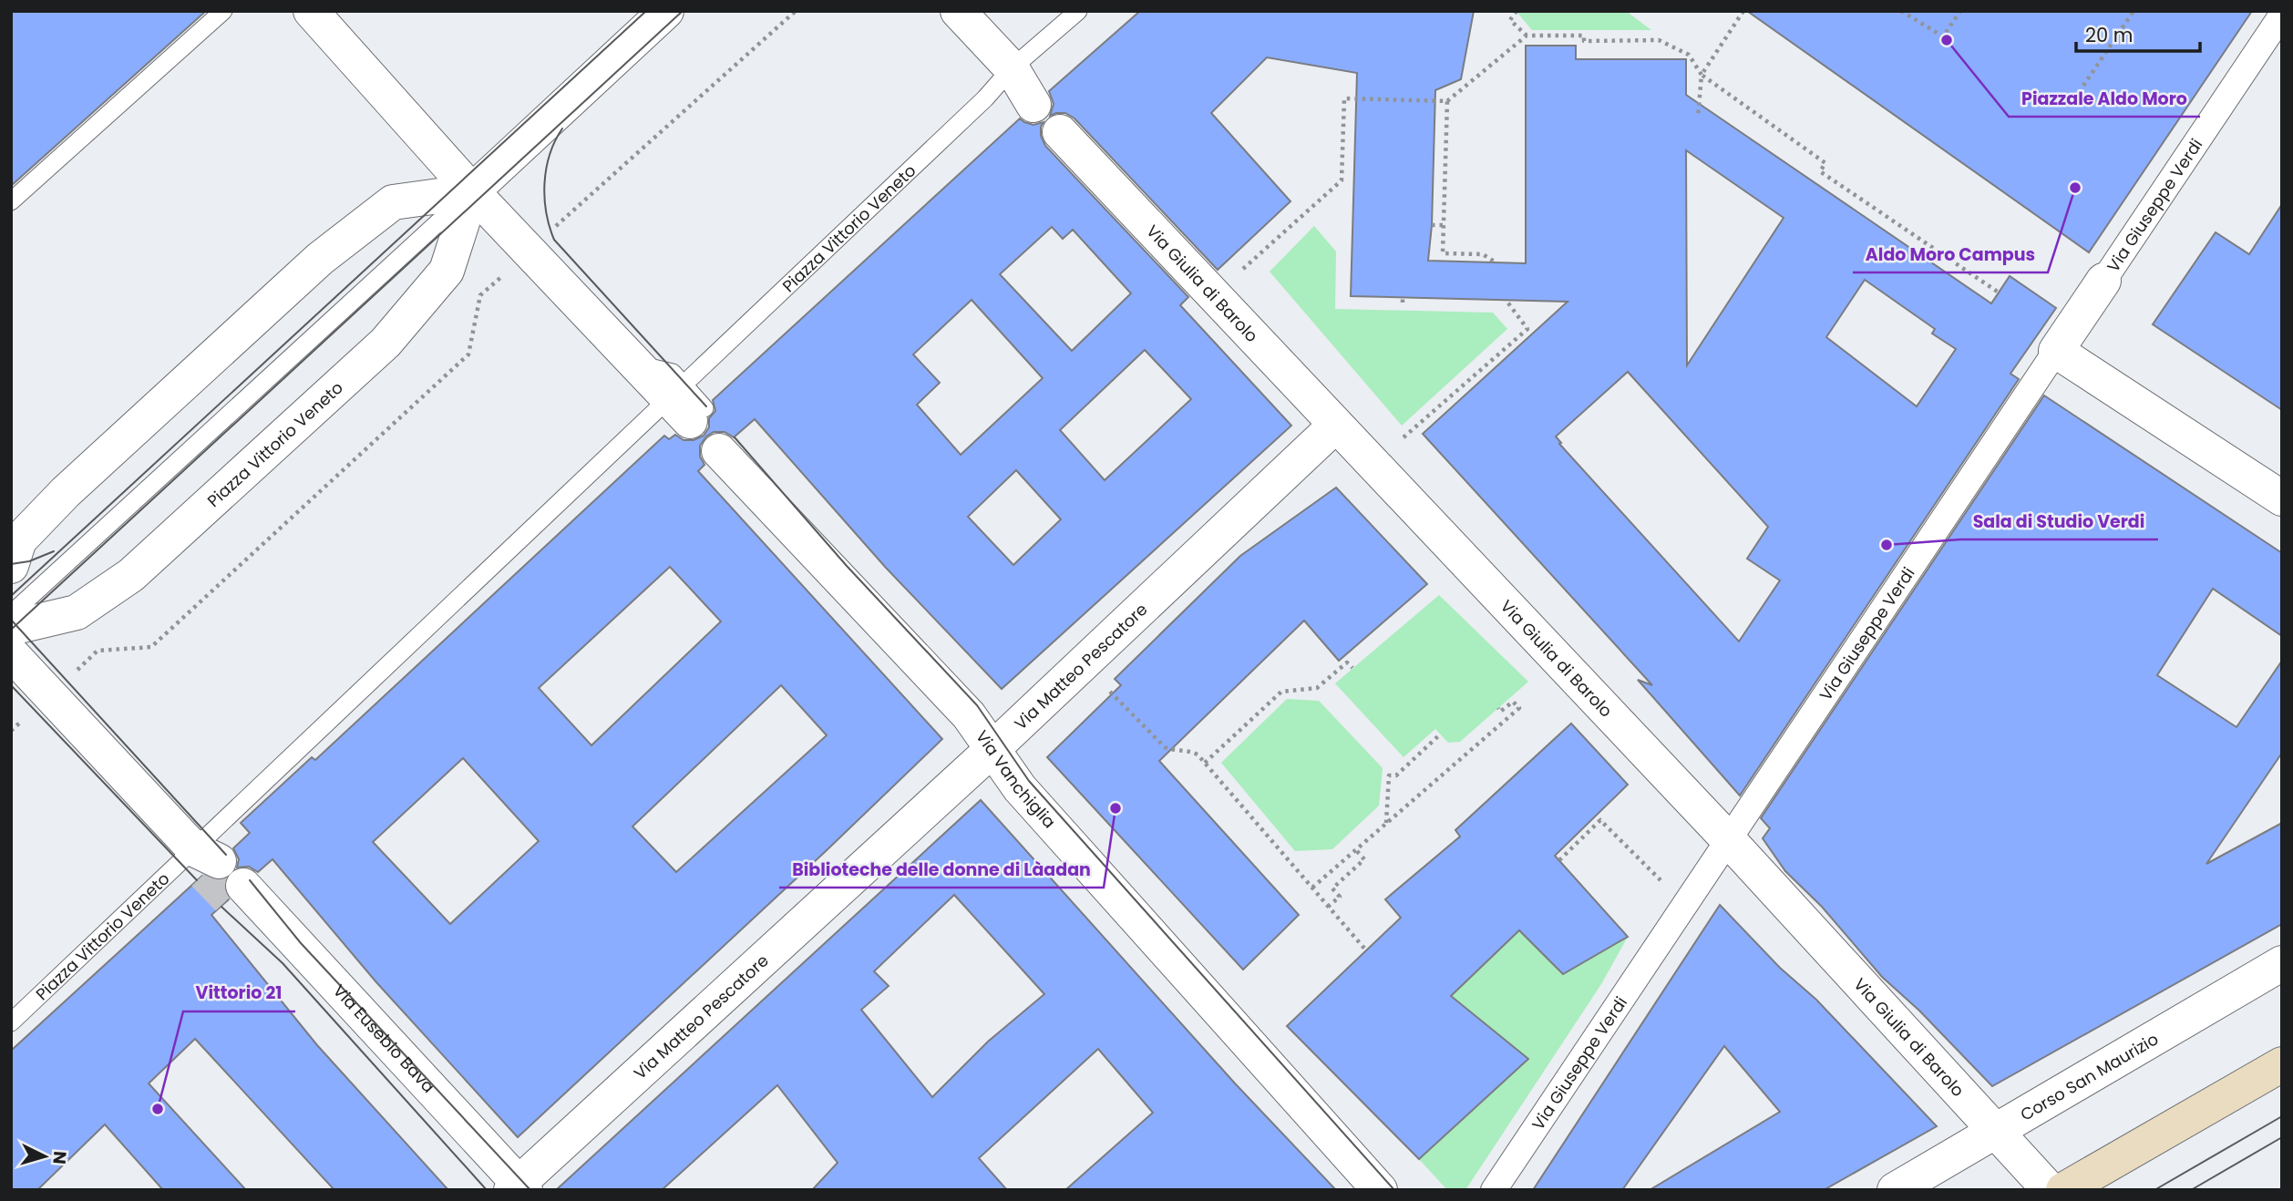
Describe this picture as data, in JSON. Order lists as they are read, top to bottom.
{
  "streets": {
    "street": [
      "Via Giuseppe Verdi",
      "Piazza Vittorio Veneto",
      "Via Giulia di Barolo",
      "Via Matteo Pescatore",
      "Via Vanchiglia",
      "Via Eusebio Bava",
      "Corso San Maurizio"
    ]
  },
  "crossings": [
    ["Via Giuseppe Verdi", "Via Giulia di Barolo"],
    ["Via Giulia di Barolo", "Via Matteo Pescatore"],
    ["Via Giulia di Barolo", "Corso San Maurizio"],
    ["Via Matteo Pescatore", "Via Vanchiglia"],
    ["Via Matteo Pescatore", "Via Eusebio Bava"]
  ],
  "places": [
    "Piazzale Aldo Moro",
    "Aldo Moro Campus",
    "Sala di Studio Verdi",
    "Biblioteche delle donne di Làadan",
    "Vittorio 21"
  ],
  "scale_bar": "20 m",
  "north": "right"
}
